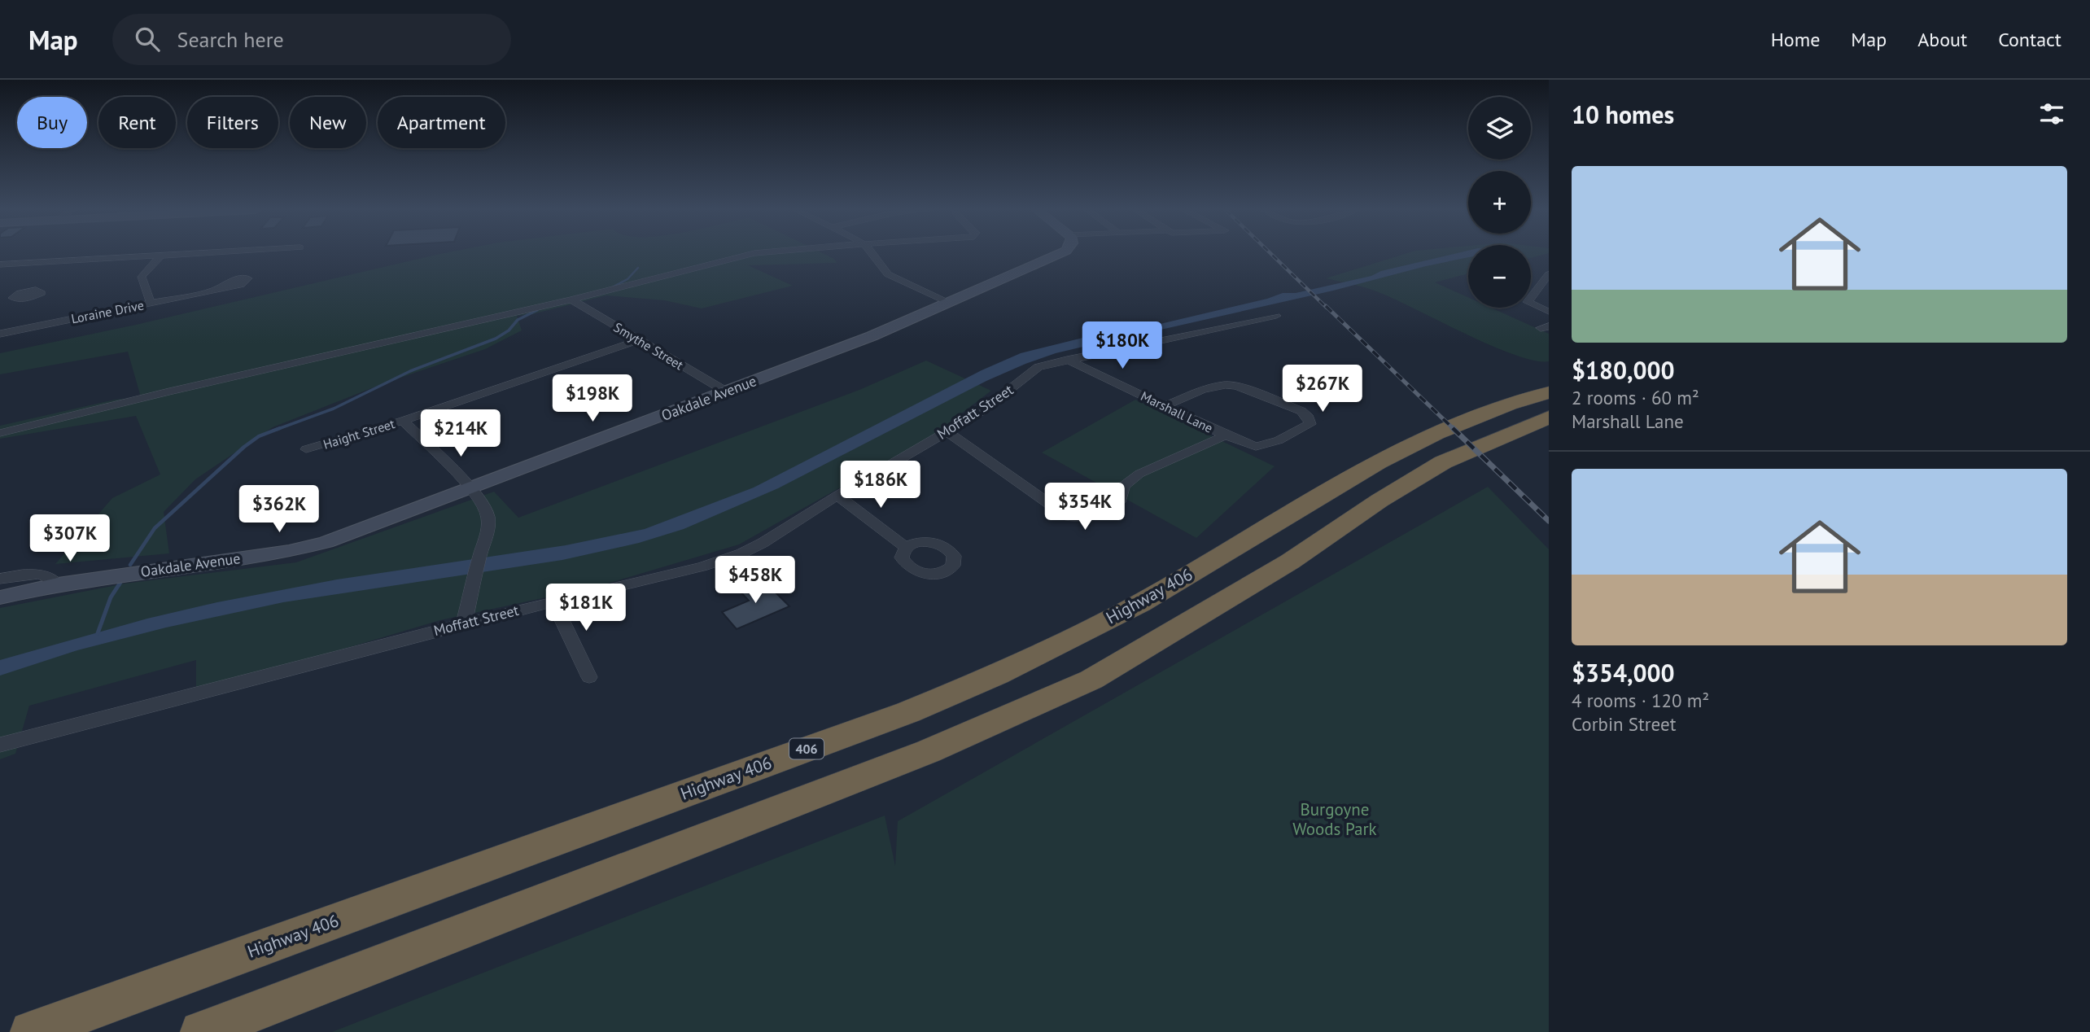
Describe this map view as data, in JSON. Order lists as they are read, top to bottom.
{
  "streets": {
    "highway": ["Highway 406", "406"],
    "street": [
      "Loraine Drive",
      "Smythe Street",
      "Oakdale Avenue",
      "Moffatt Street",
      "Marshall Lane",
      "Haight Street"
    ]
  },
  "crossings": [
    ["Smythe Street", "Oakdale Avenue"],
    ["Smythe Street", "Haight Street"],
    ["Moffatt Street", "Marshall Lane"]
  ],
  "parks": ["Burgoyne Woods Park"],
  "page": {
    "header": "Map",
    "search": "Search here",
    "nav": [
      "Home",
      "Map",
      "About",
      "Contact"
    ],
    "heading": "10 homes",
    "map_buttons": ["+", "−"],
    "chip": [
      "Buy",
      "Rent",
      "Filters",
      "New",
      "Apartment"
    ],
    "list": [
      {
        "name": "$180,000",
        "note": "2 rooms · 60 m² · Marshall Lane"
      },
      {
        "name": "$354,000",
        "note": "4 rooms · 120 m² · Corbin Street"
      }
    ],
    "price": [
      "$180K",
      "$267K",
      "$198K",
      "$214K",
      "$186K",
      "$354K",
      "$362K",
      "$307K",
      "$458K",
      "$181K"
    ]
  }
}
